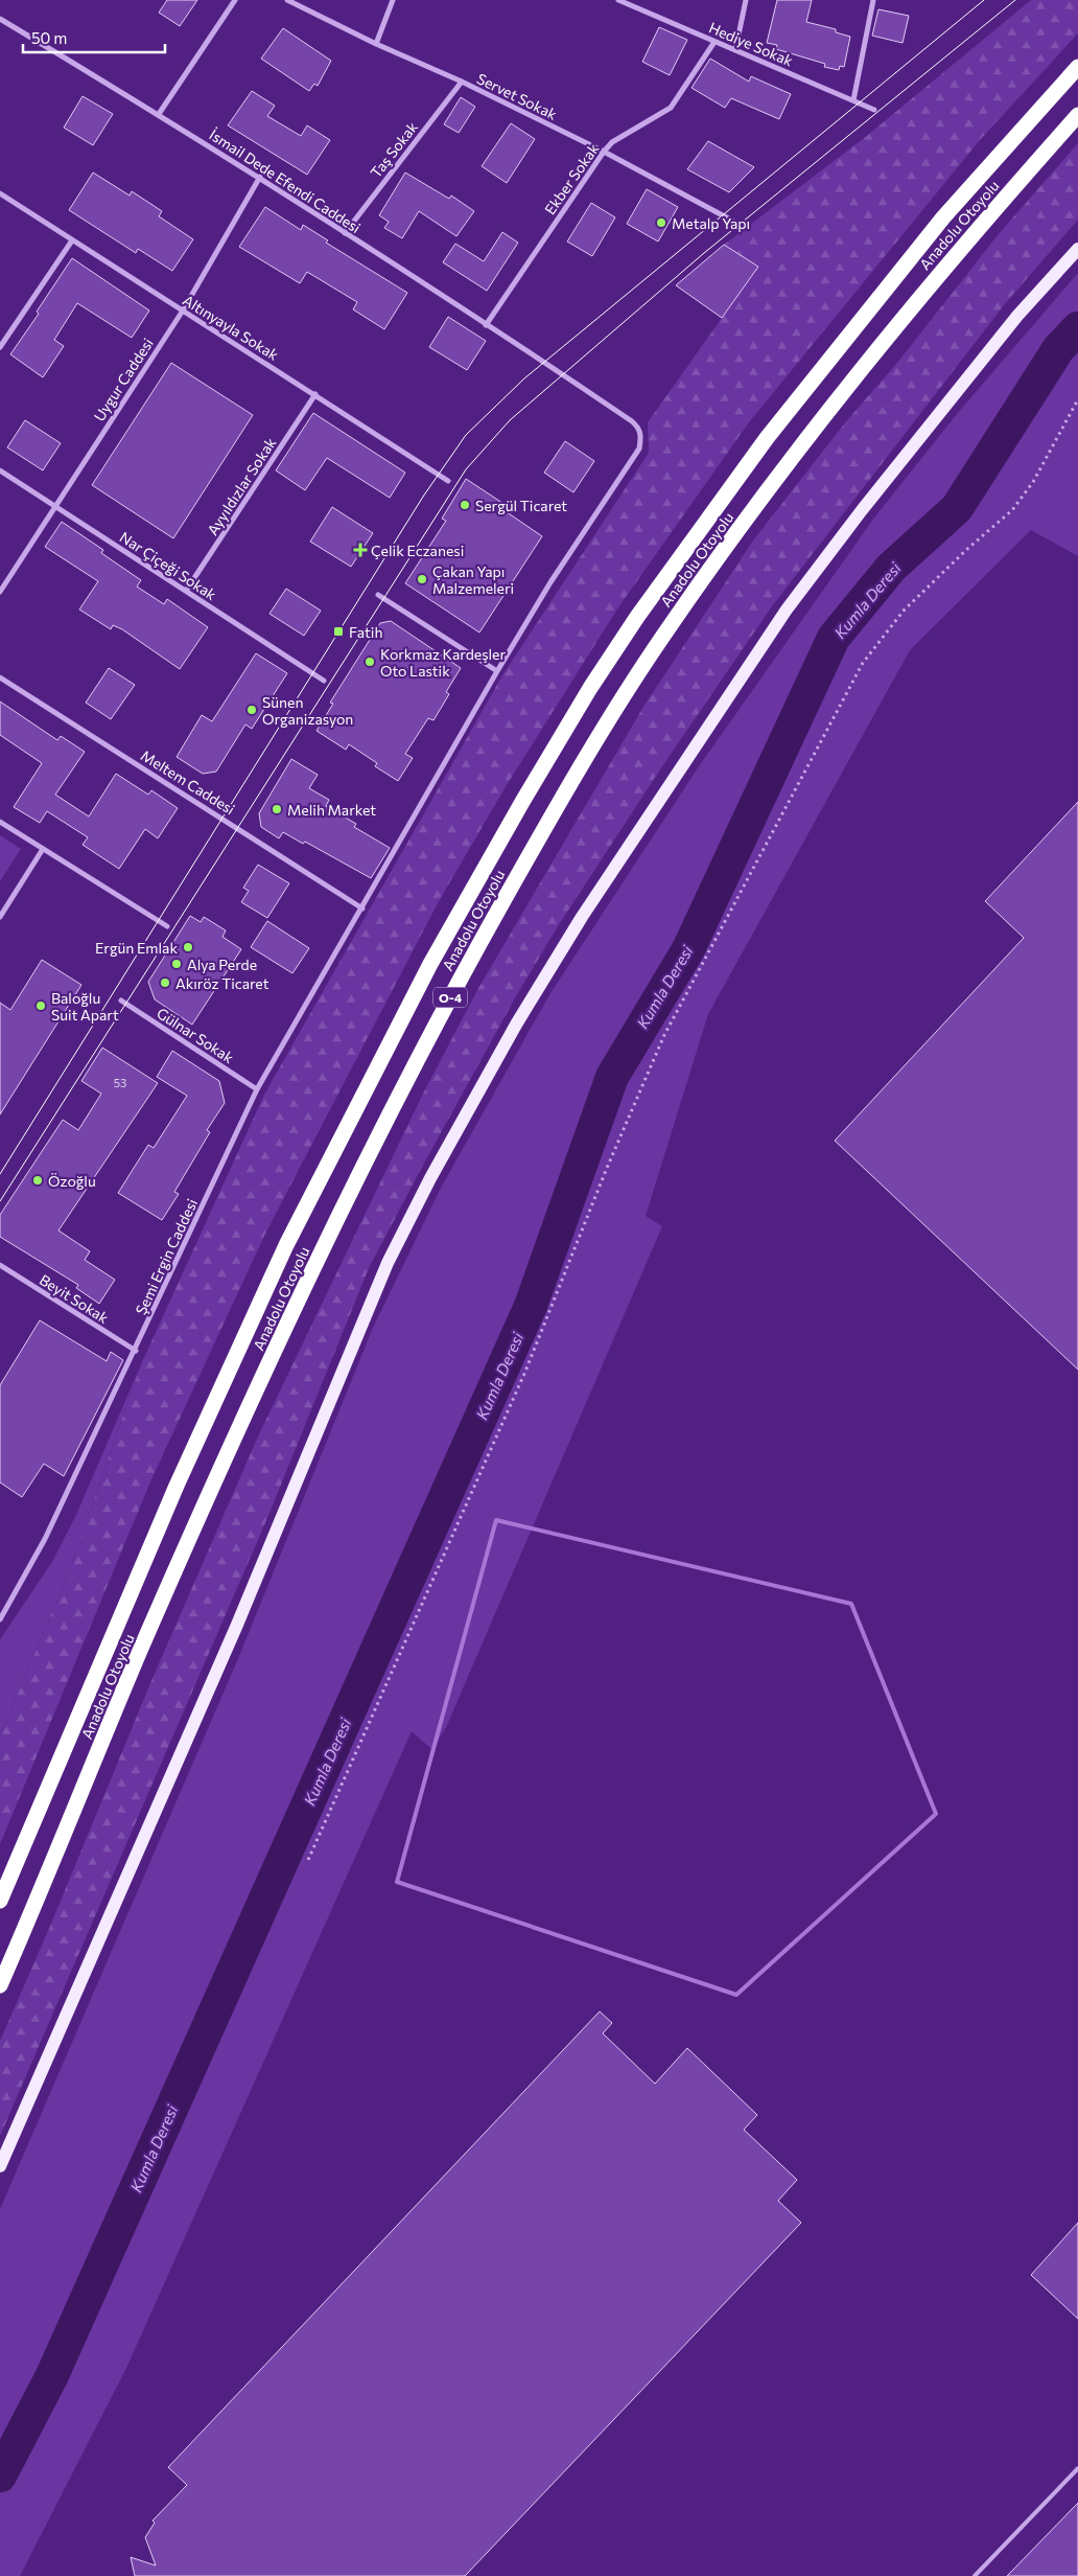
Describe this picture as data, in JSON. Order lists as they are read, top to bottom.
{
  "streets": {
    "highway": ["Anadolu Otoyolu", "O-4"],
    "street": [
      "Hediye Sokak",
      "Servet Sokak",
      "Taş Sokak",
      "Ekber Sokak",
      "İsmail Dede Efendi Caddesi",
      "Altınyayla Sokak",
      "Uygur Caddesi",
      "Ayyıldızlar Sokak",
      "Nar Çiçeği Sokak",
      "Meltem Caddesi",
      "Gülnar Sokak",
      "Şemi Ergin Caddesi",
      "Beyit Sokak"
    ]
  },
  "crossings": [
    ["Hediye Sokak", "Ekber Sokak"],
    ["Servet Sokak", "Taş Sokak"],
    ["Servet Sokak", "Ekber Sokak"],
    ["Taş Sokak", "İsmail Dede Efendi Caddesi"],
    ["Ekber Sokak", "İsmail Dede Efendi Caddesi"],
    ["İsmail Dede Efendi Caddesi", "Uygur Caddesi"],
    ["İsmail Dede Efendi Caddesi", "Şemi Ergin Caddesi"],
    ["Altınyayla Sokak", "Uygur Caddesi"],
    ["Altınyayla Sokak", "Ayyıldızlar Sokak"],
    ["Uygur Caddesi", "Nar Çiçeği Sokak"],
    ["Ayyıldızlar Sokak", "Nar Çiçeği Sokak"],
    ["Meltem Caddesi", "Şemi Ergin Caddesi"],
    ["Gülnar Sokak", "Şemi Ergin Caddesi"],
    ["Şemi Ergin Caddesi", "Beyit Sokak"]
  ],
  "water": ["Kumla Deresi"],
  "places": {
    "other": [
      "Metalp Yapı",
      "Sergül Ticaret",
      "Çakan Yapı Malzemeleri",
      "Korkmaz Kardeşler Oto Lastik",
      "Sünen Organizasyon",
      "Melih Market",
      "Ergün Emlak",
      "Alya Perde",
      "Akıröz Ticaret",
      "Baloğlu Suit Apart",
      "Özoğlu"
    ],
    "health": ["Çelik Eczanesi"],
    "transit": ["Fatih"]
  },
  "house_numbers": ["53"],
  "scale_bar": "50 m"
}
